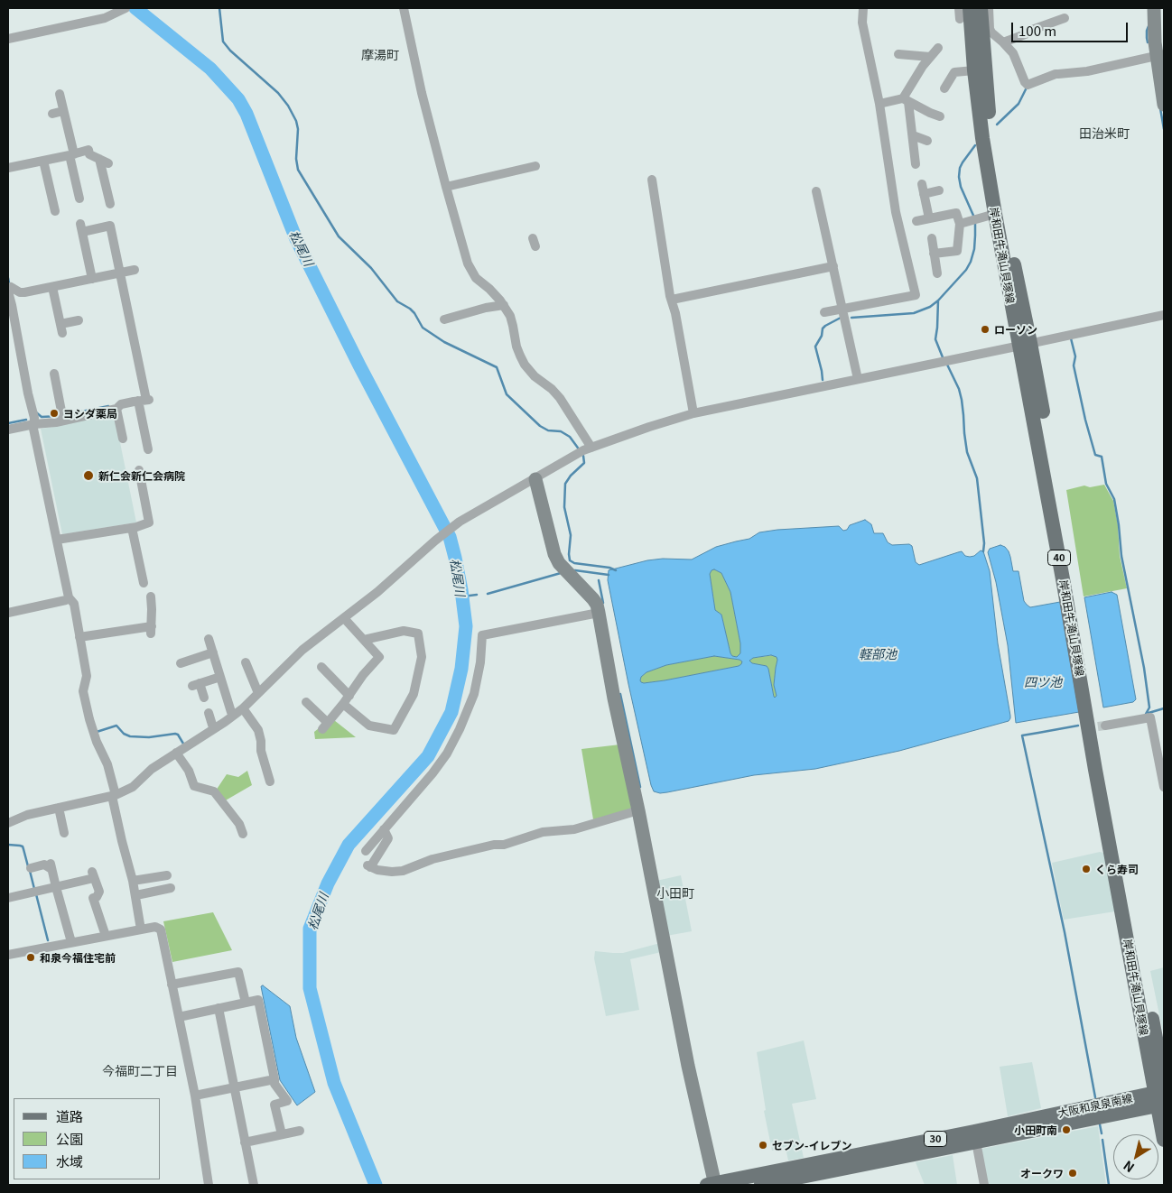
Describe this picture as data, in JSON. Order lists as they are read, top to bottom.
{
  "streets": {
    "main road": [
      "岸和田牛滝山貝塚線",
      "40",
      "大阪和泉泉南線",
      "30"
    ]
  },
  "crossings": [
    ["岸和田牛滝山貝塚線", "大阪和泉泉南線"]
  ],
  "districts": [
    "摩湯町",
    "田治米町",
    "小田町",
    "今福町二丁目"
  ],
  "water": ["松尾川", "軽部池", "四ツ池"],
  "places": [
    "ローソン",
    "ヨシダ薬局",
    "新仁会新仁会病院",
    "くら寿司",
    "和泉今福住宅前",
    "小田町南",
    "セブン-イレブン",
    "オークワ"
  ],
  "legend": ["道路", "公園", "水域"],
  "scale_bar": "100 m",
  "north": "bottom left"
}
